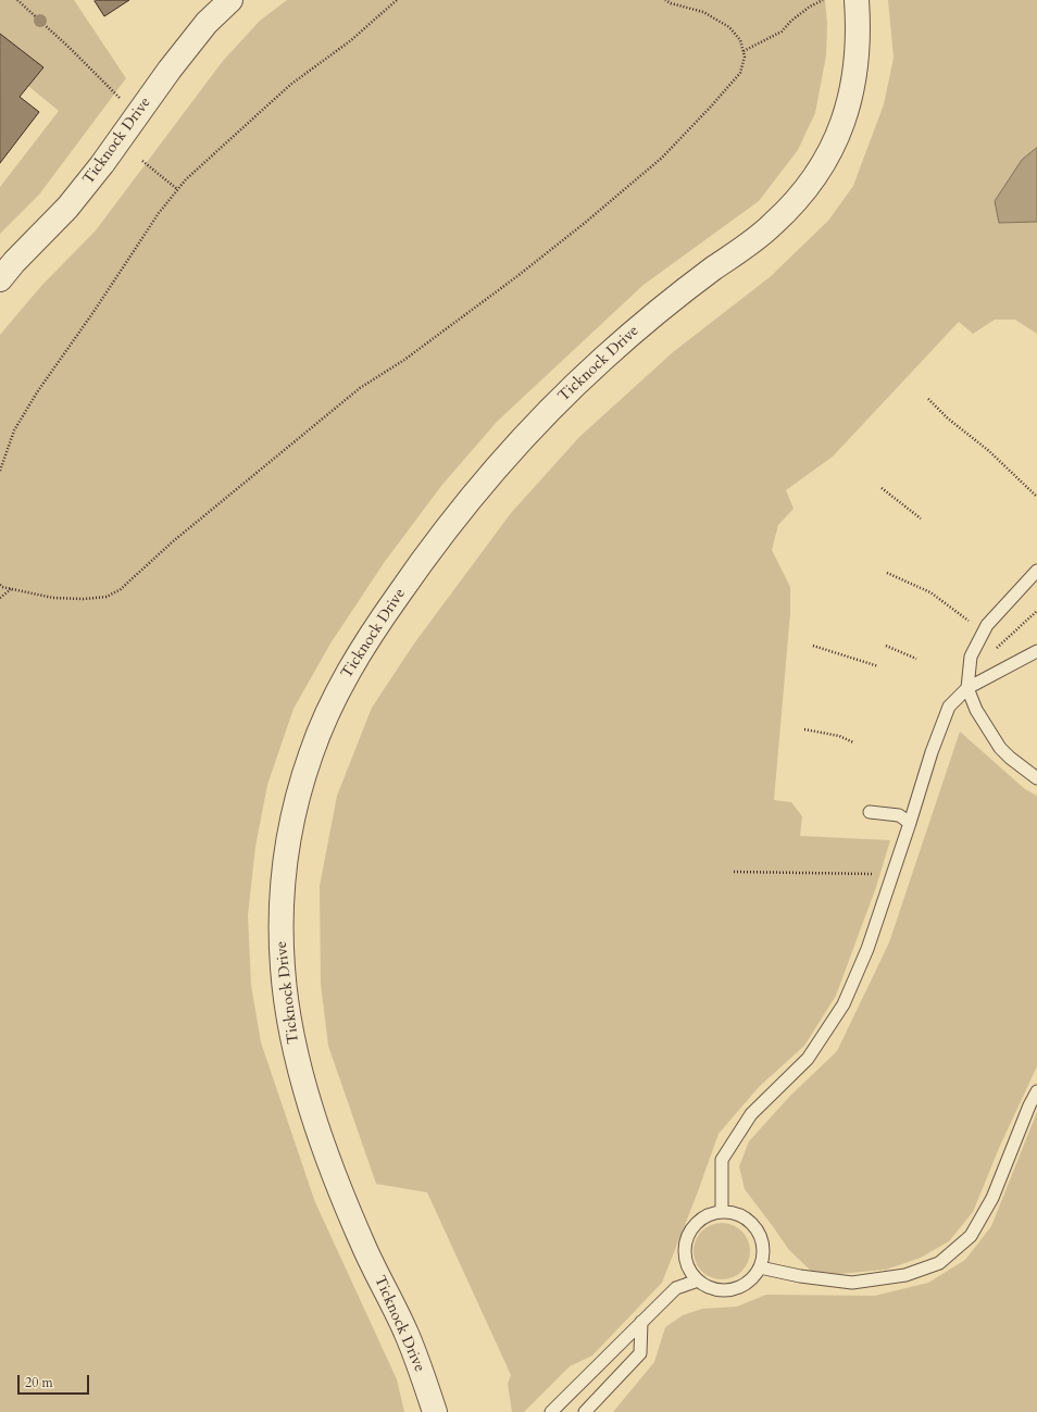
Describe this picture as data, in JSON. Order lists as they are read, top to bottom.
{
  "streets": {
    "street": ["Ticknock Drive"]
  },
  "scale_bar": "20 m"
}
